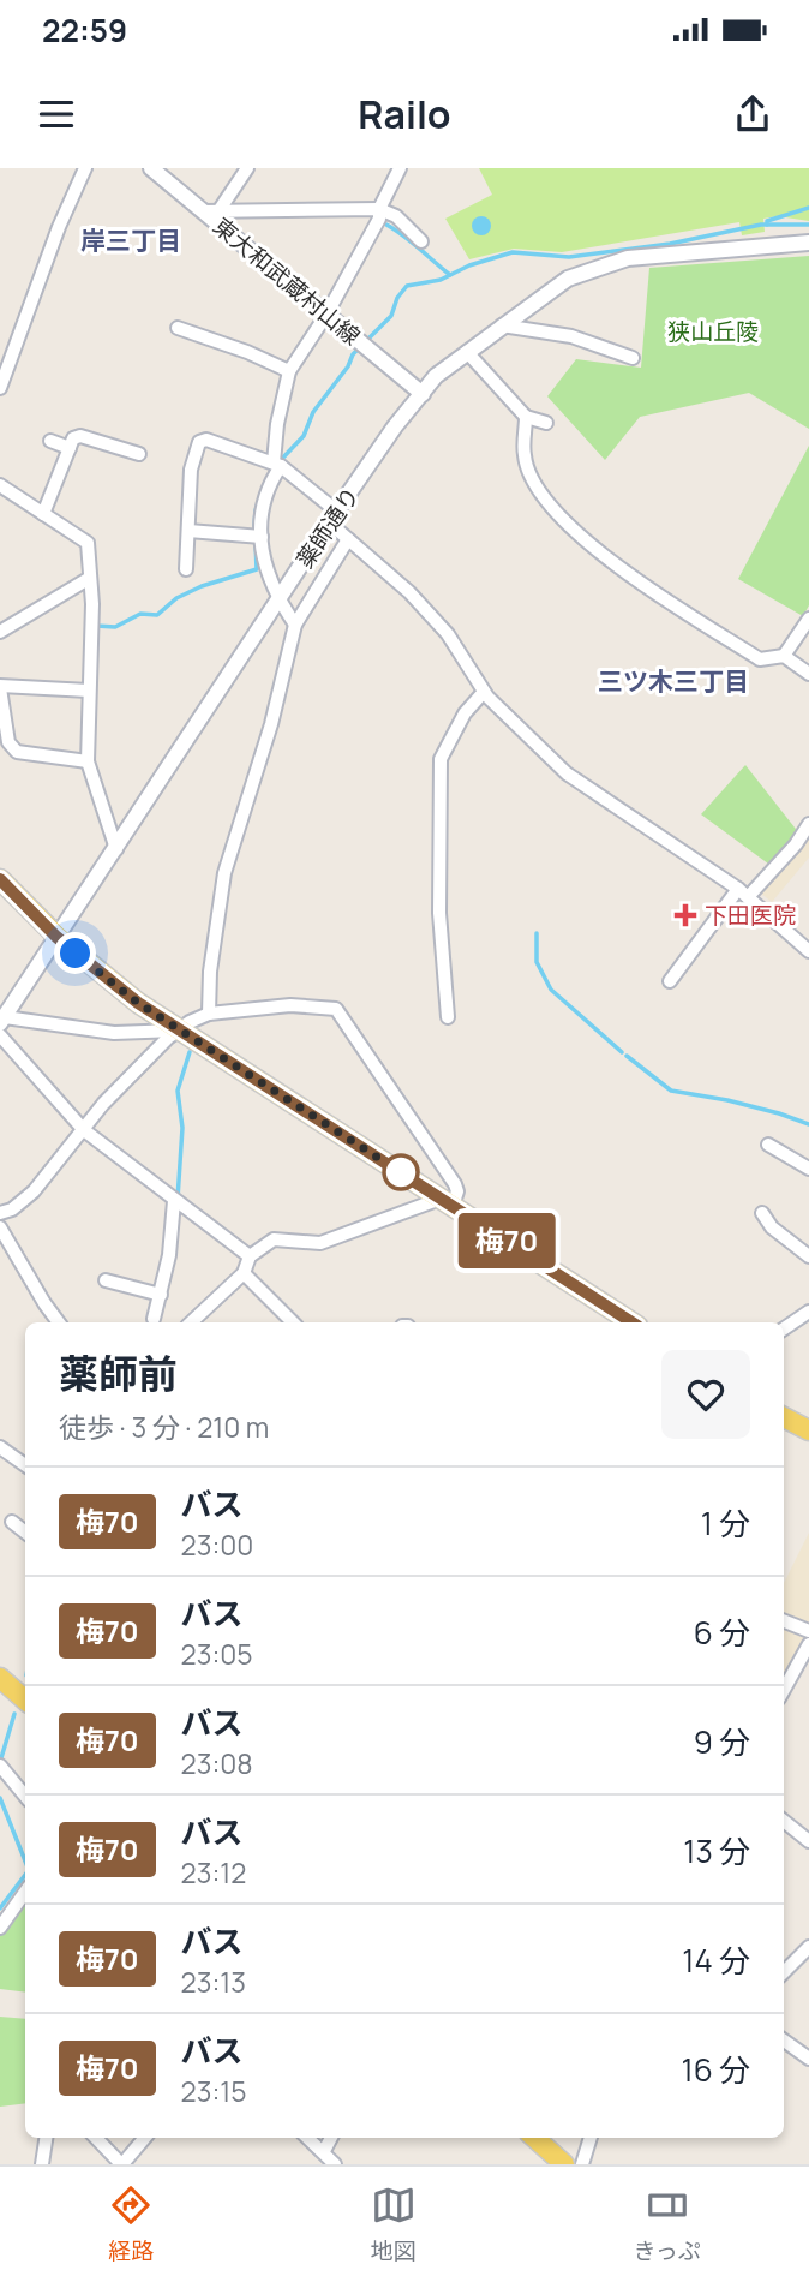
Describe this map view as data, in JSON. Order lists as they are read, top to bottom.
{
  "streets": {
    "street": ["東大和武蔵村山線", "薬師通り"]
  },
  "crossings": [
    ["東大和武蔵村山線", "薬師通り"]
  ],
  "districts": ["岸三丁目", "三ツ木三丁目"],
  "parks": ["狭山丘陵"],
  "places": {
    "health": ["下田医院"]
  },
  "lines": ["bus line 梅70"],
  "page": {
    "status": "22:59",
    "header": "Railo",
    "on_map": "梅70",
    "heading": ["薬師前", "徒歩 · 3 分 · 210 m"],
    "list": [
      {
        "mark": "梅70",
        "name": "バス",
        "note": "23:00",
        "value": "1 分"
      },
      {
        "mark": "梅70",
        "name": "バス",
        "note": "23:05",
        "value": "6 分"
      },
      {
        "mark": "梅70",
        "name": "バス",
        "note": "23:08",
        "value": "9 分"
      },
      {
        "mark": "梅70",
        "name": "バス",
        "note": "23:12",
        "value": "13 分"
      },
      {
        "mark": "梅70",
        "name": "バス",
        "note": "23:13",
        "value": "14 分"
      },
      {
        "mark": "梅70",
        "name": "バス",
        "note": "23:15",
        "value": "16 分"
      }
    ],
    "tabs": ["経路", "地図", "きっぷ"]
  }
}
